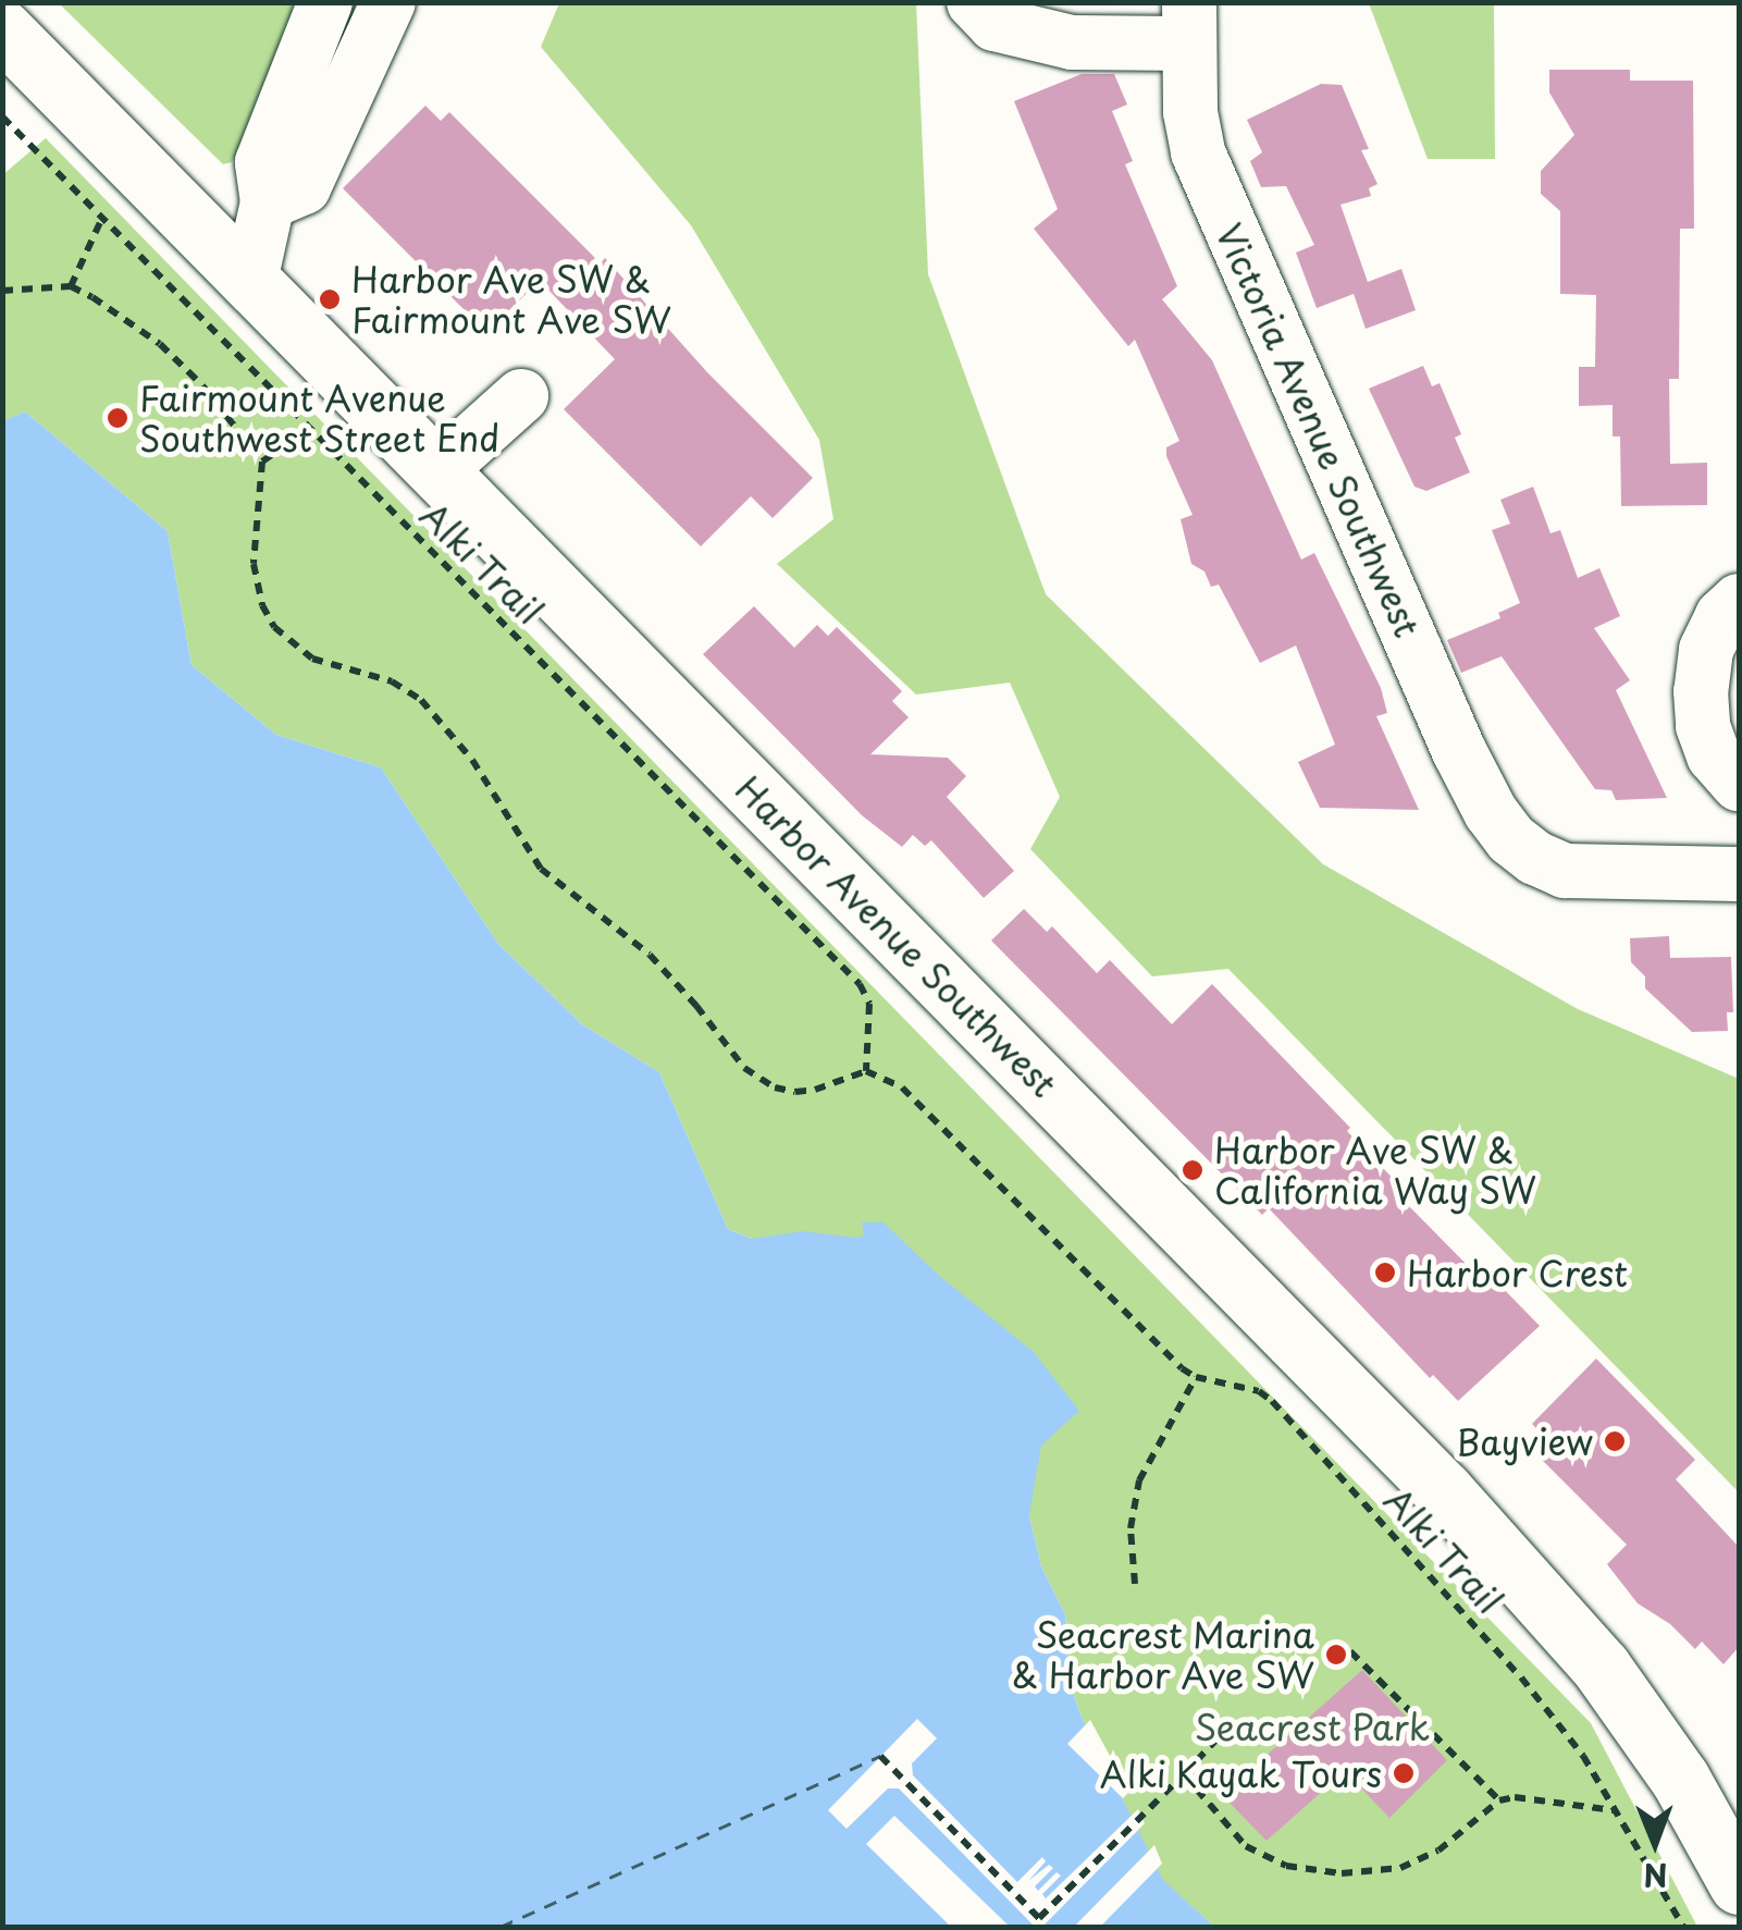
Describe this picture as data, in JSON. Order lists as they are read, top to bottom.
{
  "streets": {
    "main road": ["Harbor Avenue Southwest"],
    "street": ["Victoria Avenue Southwest"],
    "path": ["Alki Trail"]
  },
  "parks": ["Seacrest Park"],
  "places": [
    "Harbor Ave SW & Fairmount Ave SW",
    "Fairmount Avenue Southwest Street End",
    "Harbor Ave SW & California Way SW",
    "Harbor Crest",
    "Bayview",
    "Seacrest Marina & Harbor Ave SW",
    "Alki Kayak Tours"
  ],
  "north": "bottom"
}
